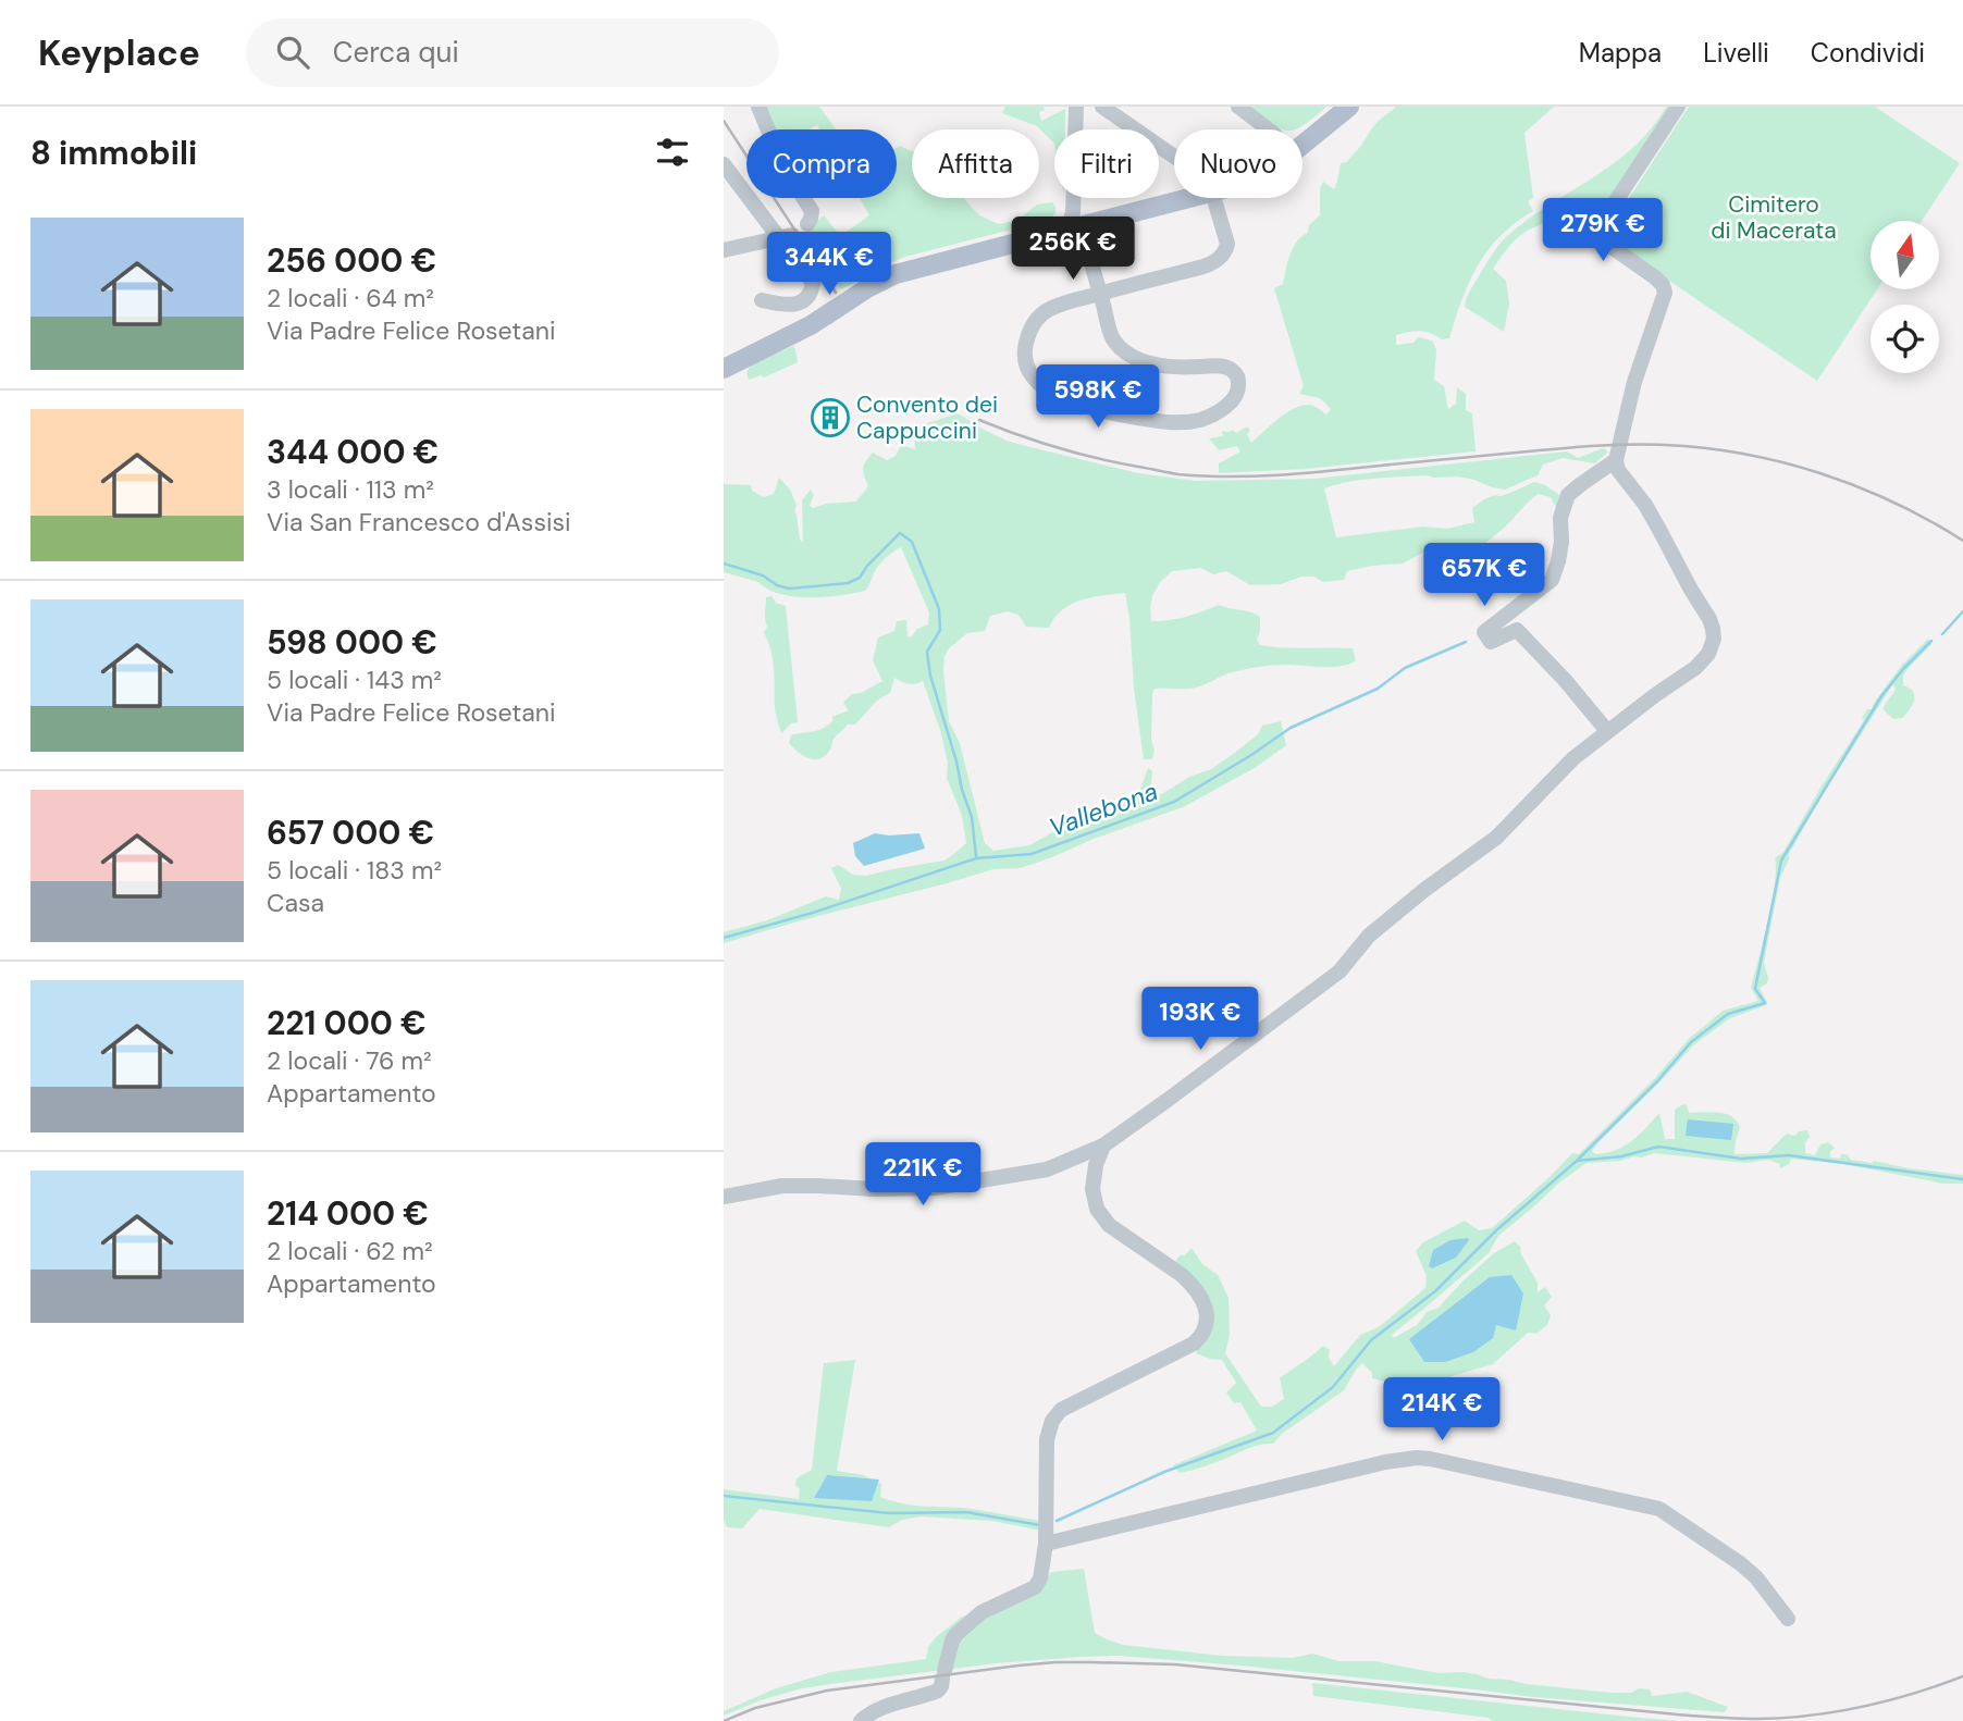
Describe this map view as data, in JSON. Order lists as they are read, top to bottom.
{
  "water": ["Vallebona"],
  "parks": ["Cimitero di Macerata"],
  "places": {
    "building": ["Convento dei Cappuccini"]
  },
  "north": "top",
  "page": {
    "header": "Keyplace",
    "search": "Cerca qui",
    "nav": ["Mappa", "Livelli", "Condividi"],
    "heading": "8 immobili",
    "chip": [
      "Compra",
      "Affitta",
      "Filtri",
      "Nuovo"
    ],
    "list": [
      {
        "name": "256 000 €",
        "note": "2 locali · 64 m² · Via Padre Felice Rosetani"
      },
      {
        "name": "344 000 €",
        "note": "3 locali · 113 m² · Via San Francesco d'Assisi"
      },
      {
        "name": "598 000 €",
        "note": "5 locali · 143 m² · Via Padre Felice Rosetani"
      },
      {
        "name": "657 000 €",
        "note": "5 locali · 183 m² · Casa"
      },
      {
        "name": "221 000 €",
        "note": "2 locali · 76 m² · Appartamento"
      },
      {
        "name": "214 000 €",
        "note": "2 locali · 62 m² · Appartamento"
      }
    ],
    "price": [
      "279K €",
      "256K €",
      "344K €",
      "598K €",
      "657K €",
      "193K €",
      "221K €",
      "214K €"
    ]
  }
}
